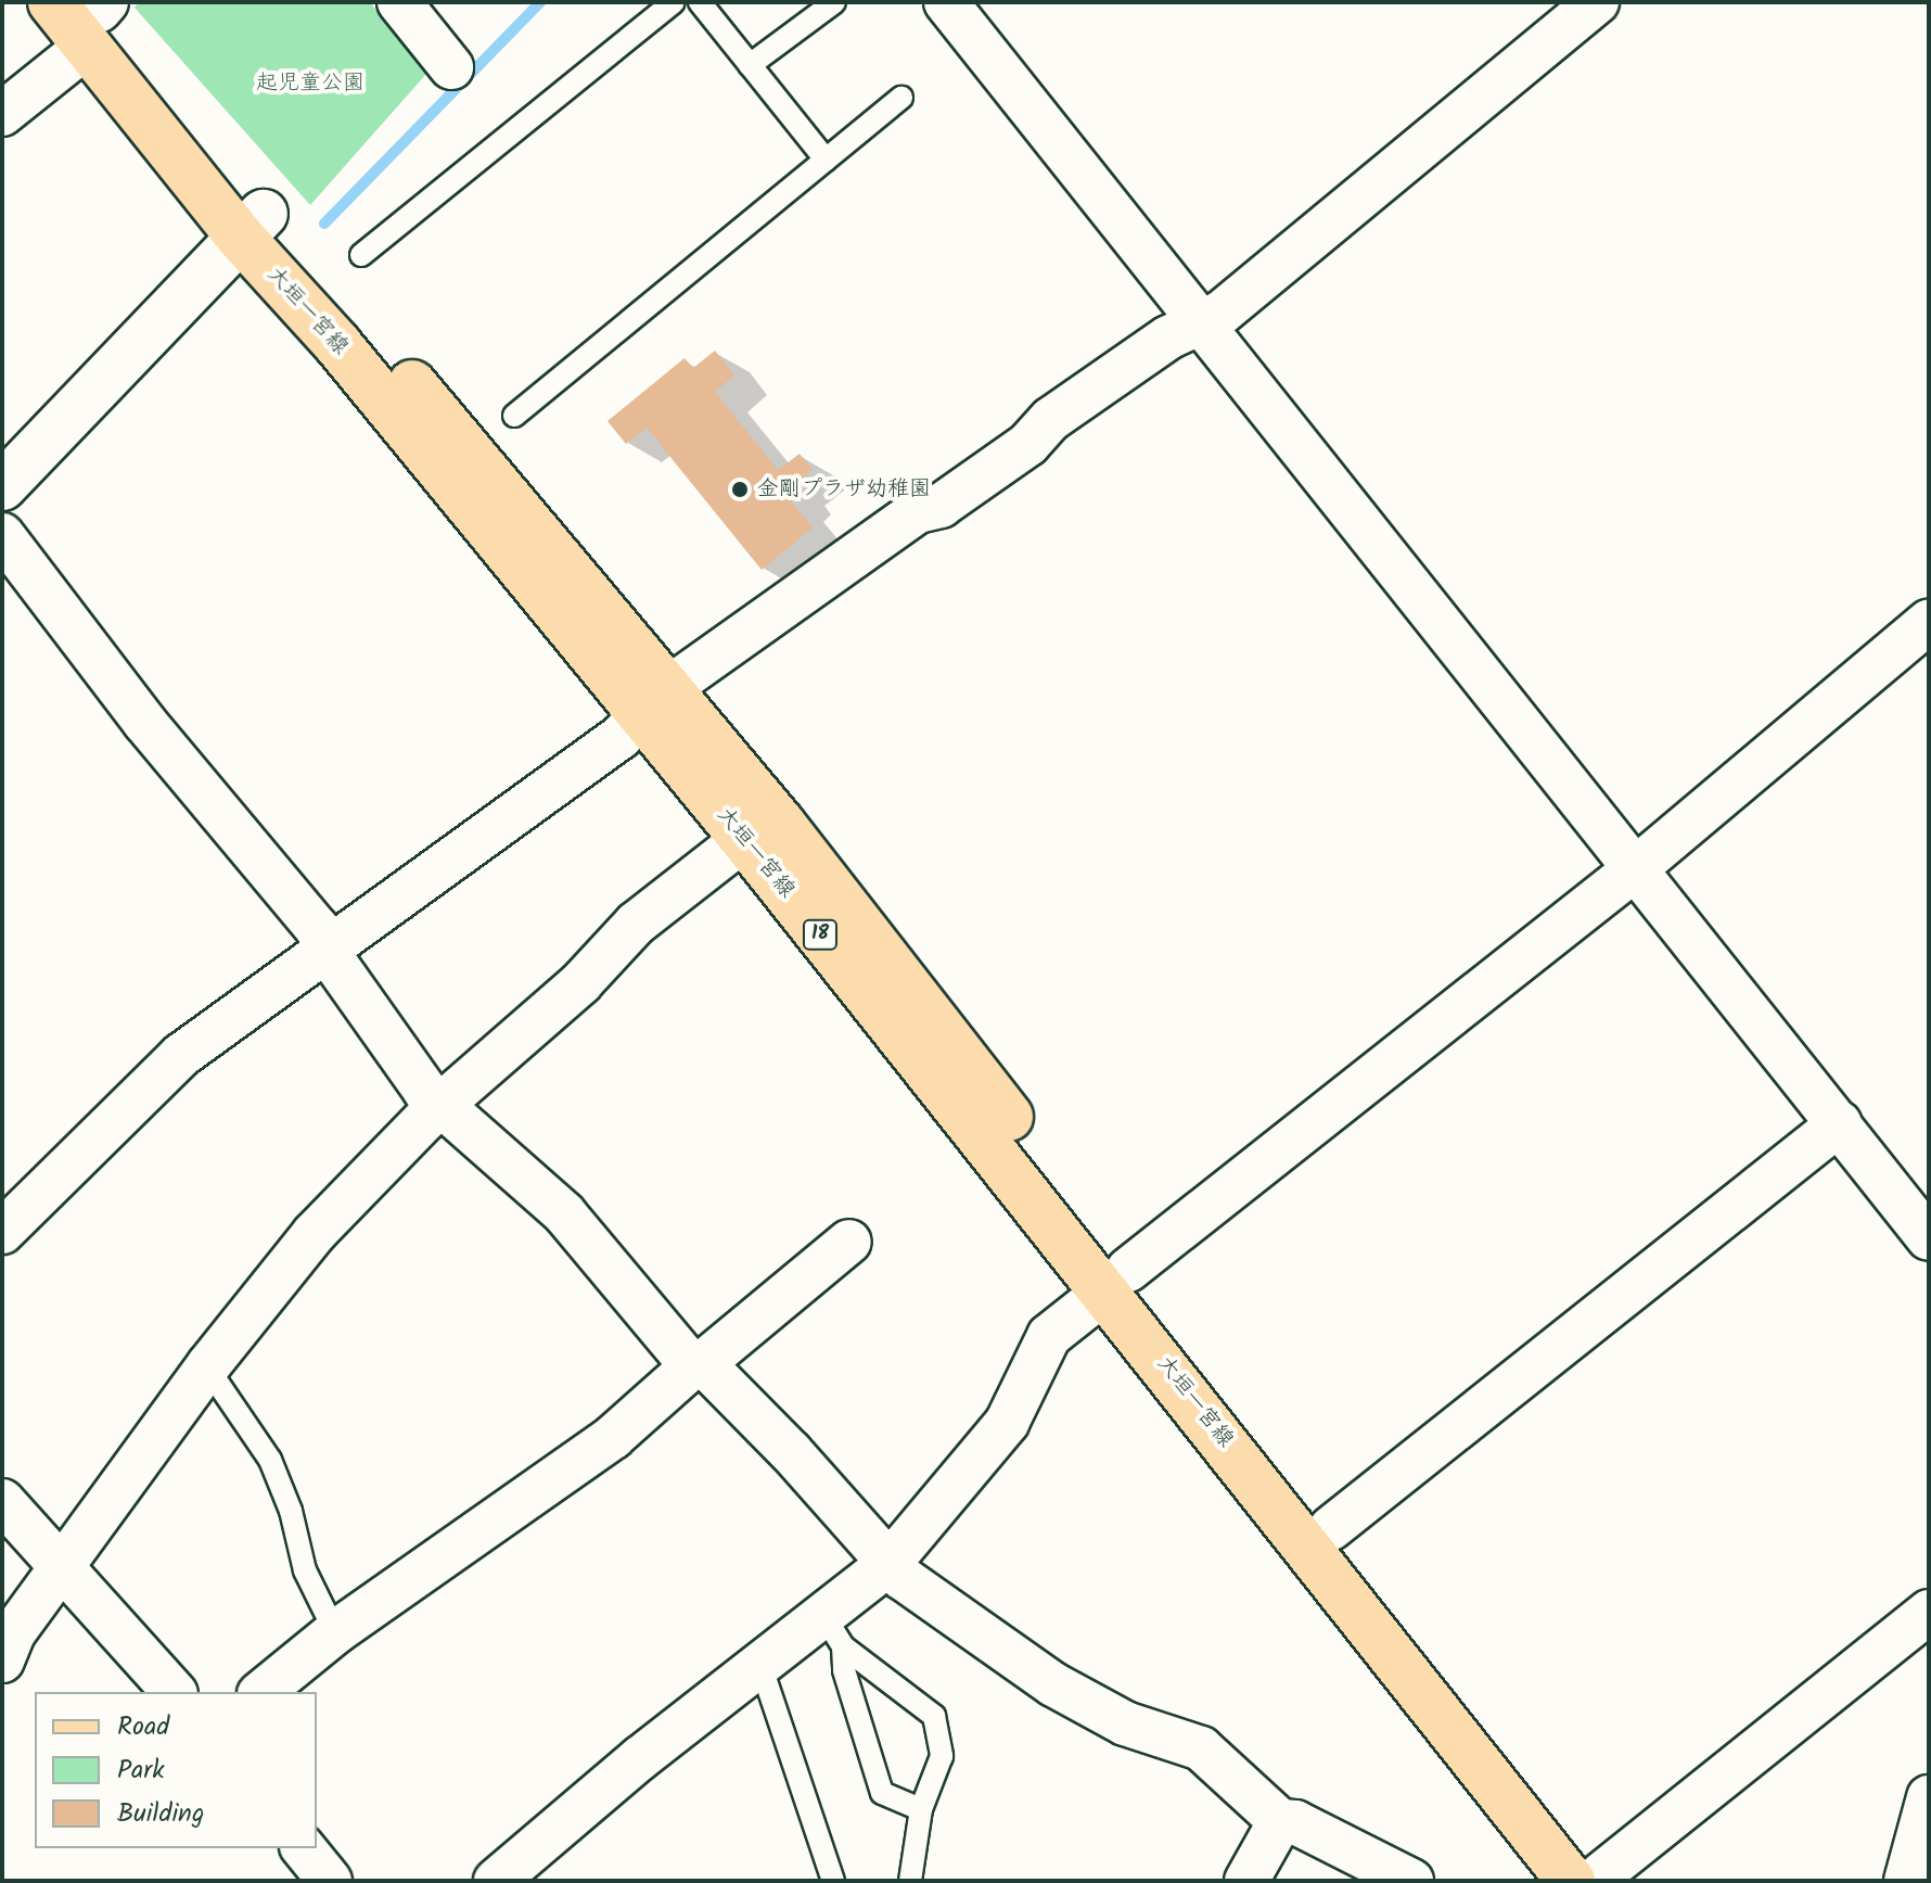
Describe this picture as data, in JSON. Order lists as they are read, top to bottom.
{
  "streets": {
    "main road": ["大垣一宮線", "18"]
  },
  "parks": ["起児童公園"],
  "places": ["金剛プラザ幼稚園"],
  "legend": ["Road", "Park", "Building"]
}
